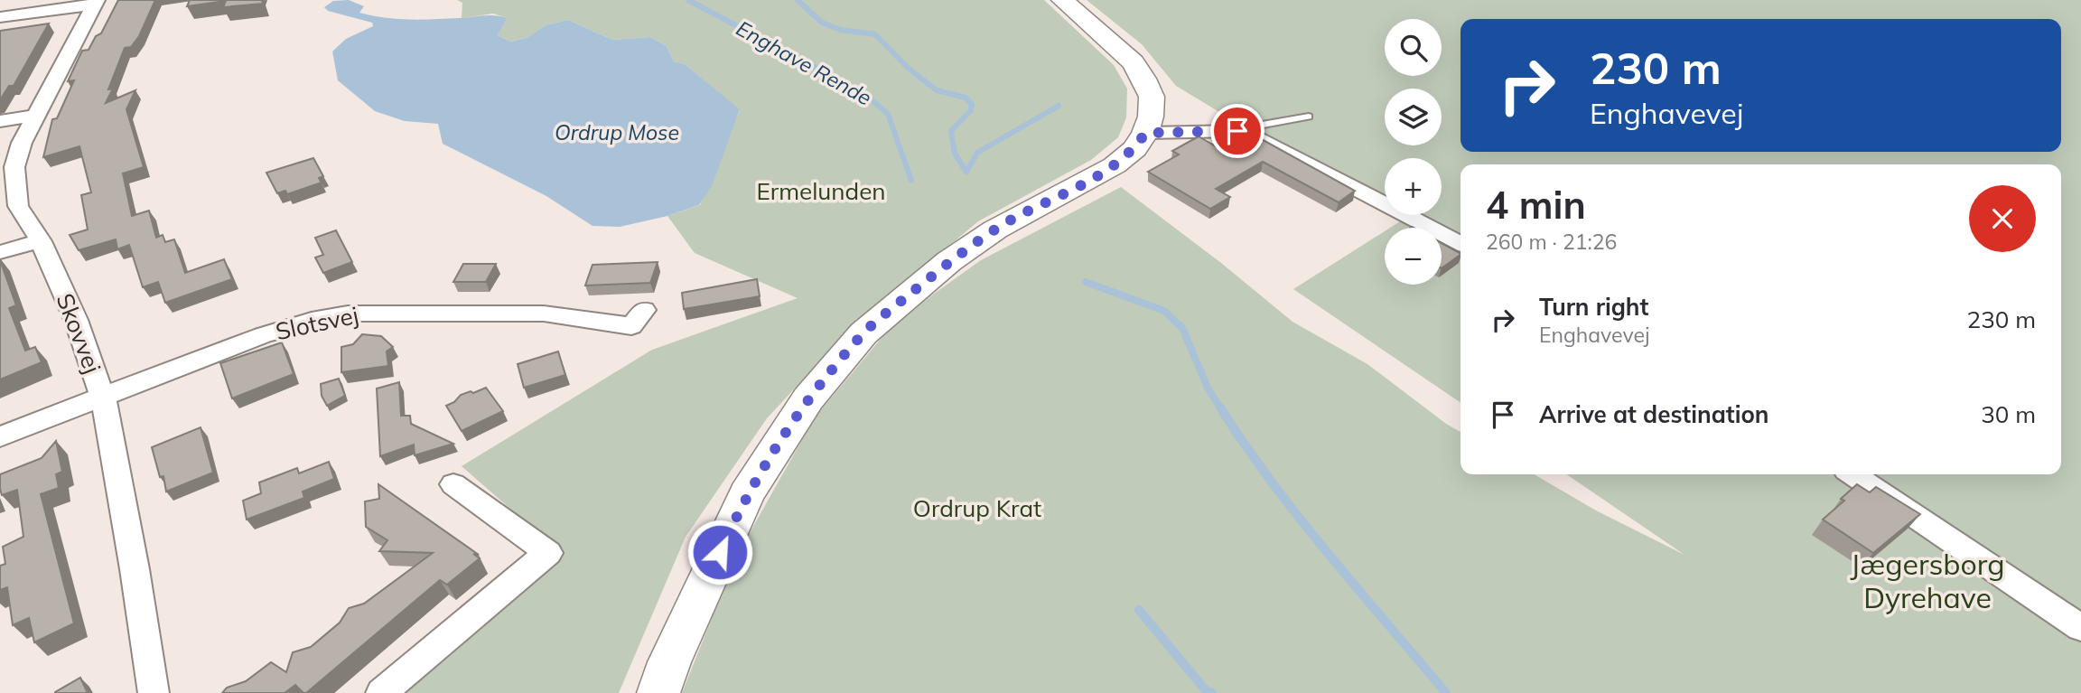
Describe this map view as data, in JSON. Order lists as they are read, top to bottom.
{
  "streets": {
    "street": ["Slotsvej", "Skovvej"]
  },
  "crossings": [
    ["Slotsvej", "Skovvej"]
  ],
  "water": ["Enghave Rende", "Ordrup Mose"],
  "parks": ["Ermelunden", "Ordrup Krat", "Jægersborg Dyrehave"],
  "page": {
    "map_buttons": ["+", "−"],
    "turn": ["230 m", "Enghavevej"],
    "heading": ["4 min", "260 m · 21:26"],
    "list": [
      {
        "name": "Turn right",
        "note": "Enghavevej",
        "value": "230 m"
      },
      {
        "name": "Arrive at destination",
        "value": "30 m"
      }
    ]
  }
}
